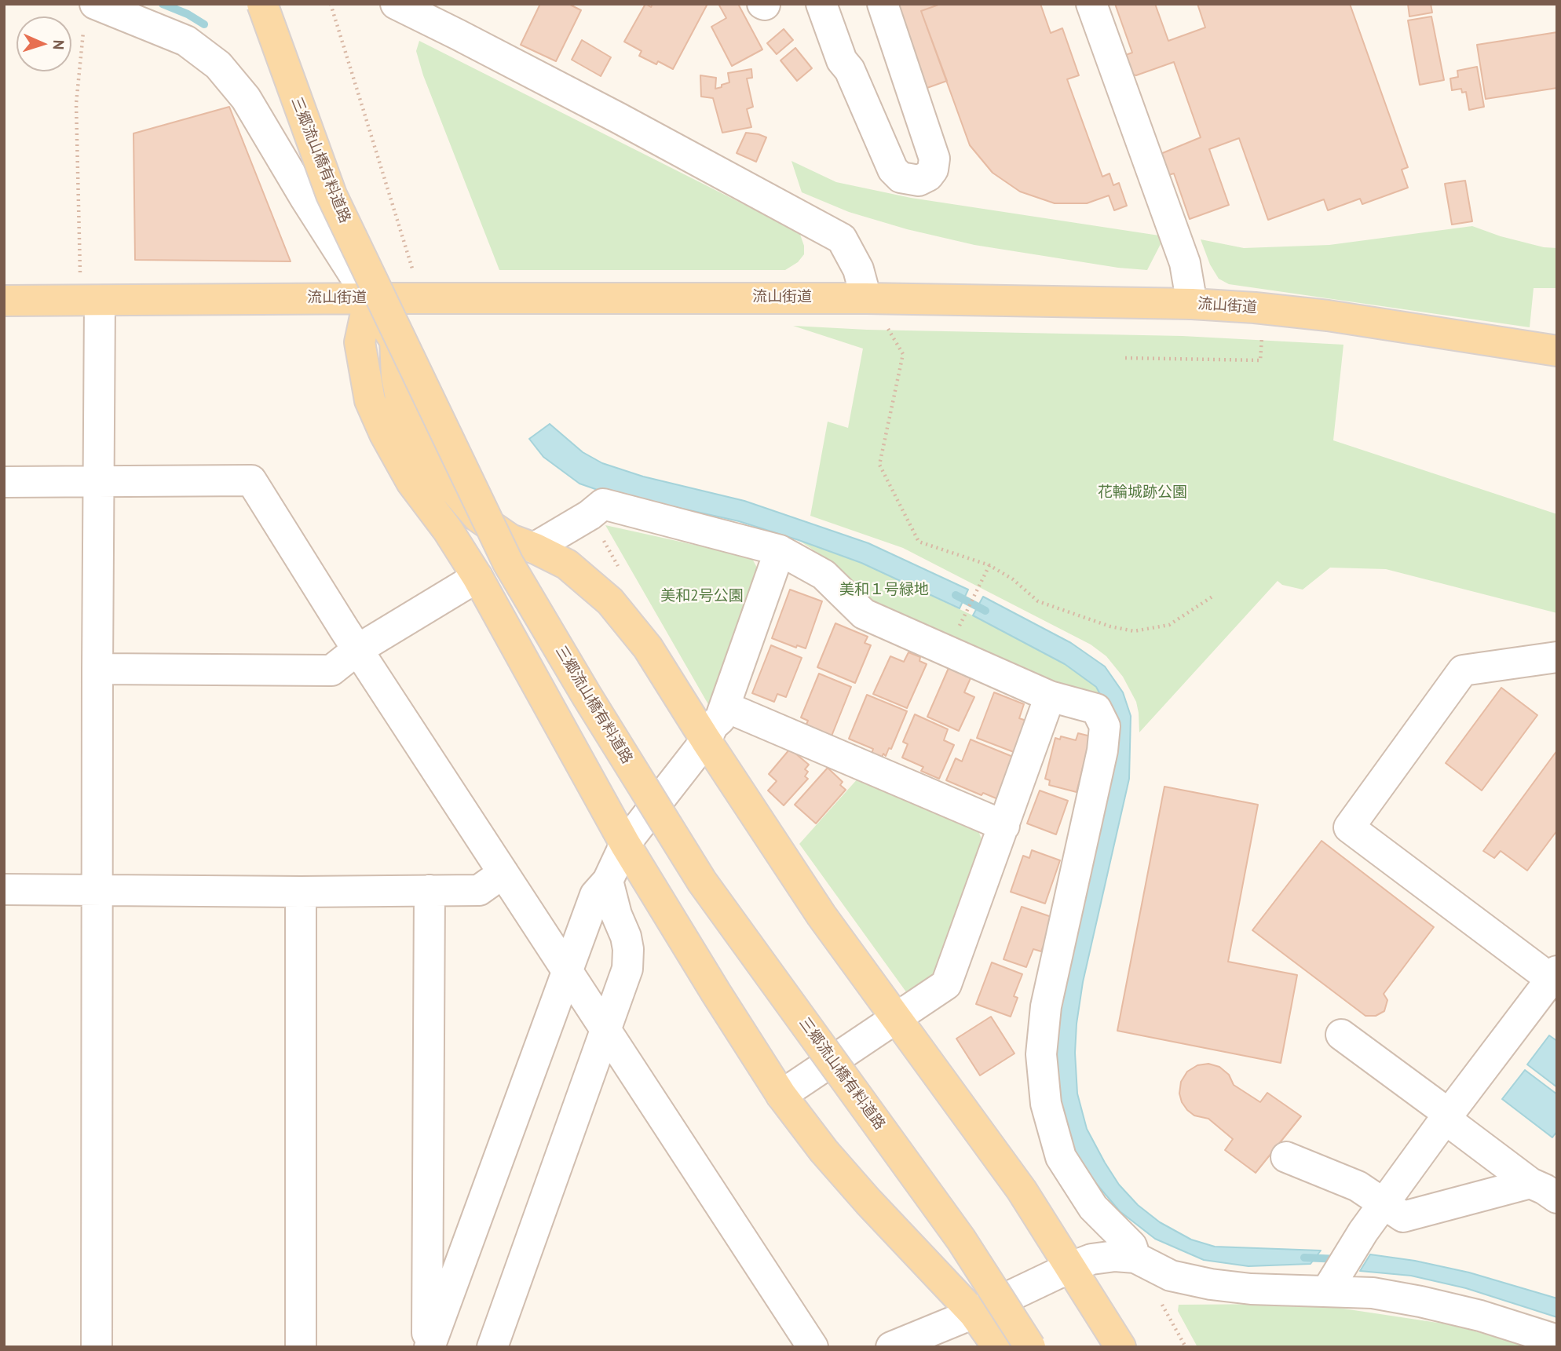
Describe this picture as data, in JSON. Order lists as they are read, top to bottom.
{
  "streets": {
    "main road": ["三郷流山橋有料道路", "流山街道"]
  },
  "parks": ["花輪城跡公園", "美和１号緑地", "美和2号公園"],
  "north": "right"
}
